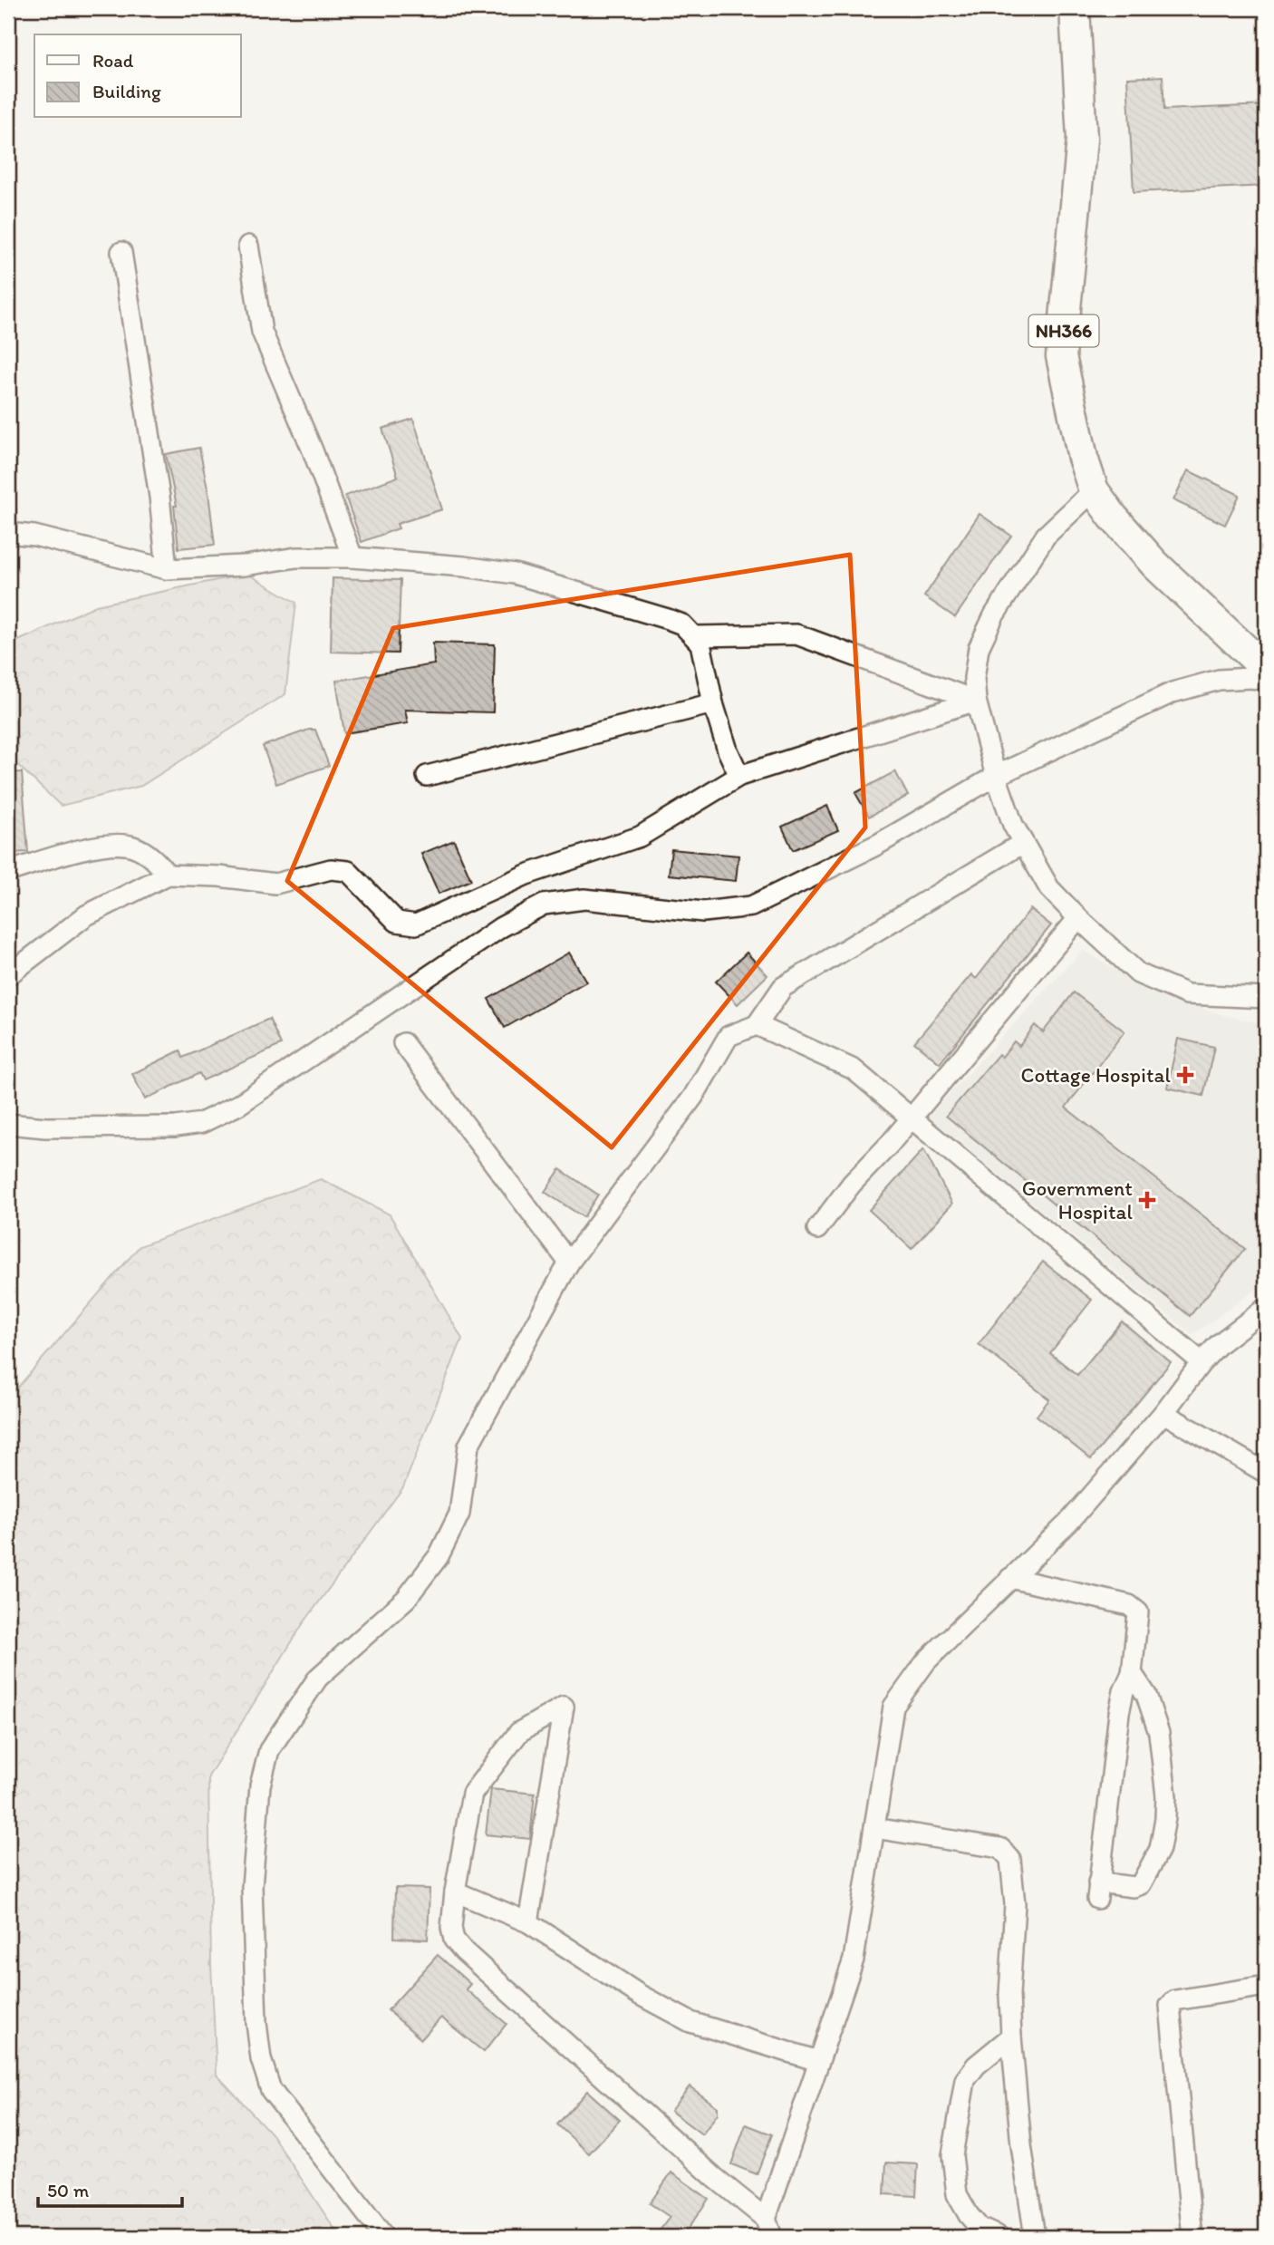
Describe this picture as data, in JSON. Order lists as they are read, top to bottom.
{
  "streets": {
    "highway": ["NH366"]
  },
  "places": {
    "health": ["Cottage Hospital", "Government Hospital"]
  },
  "legend": ["Road", "Building"],
  "scale_bar": "50 m"
}
